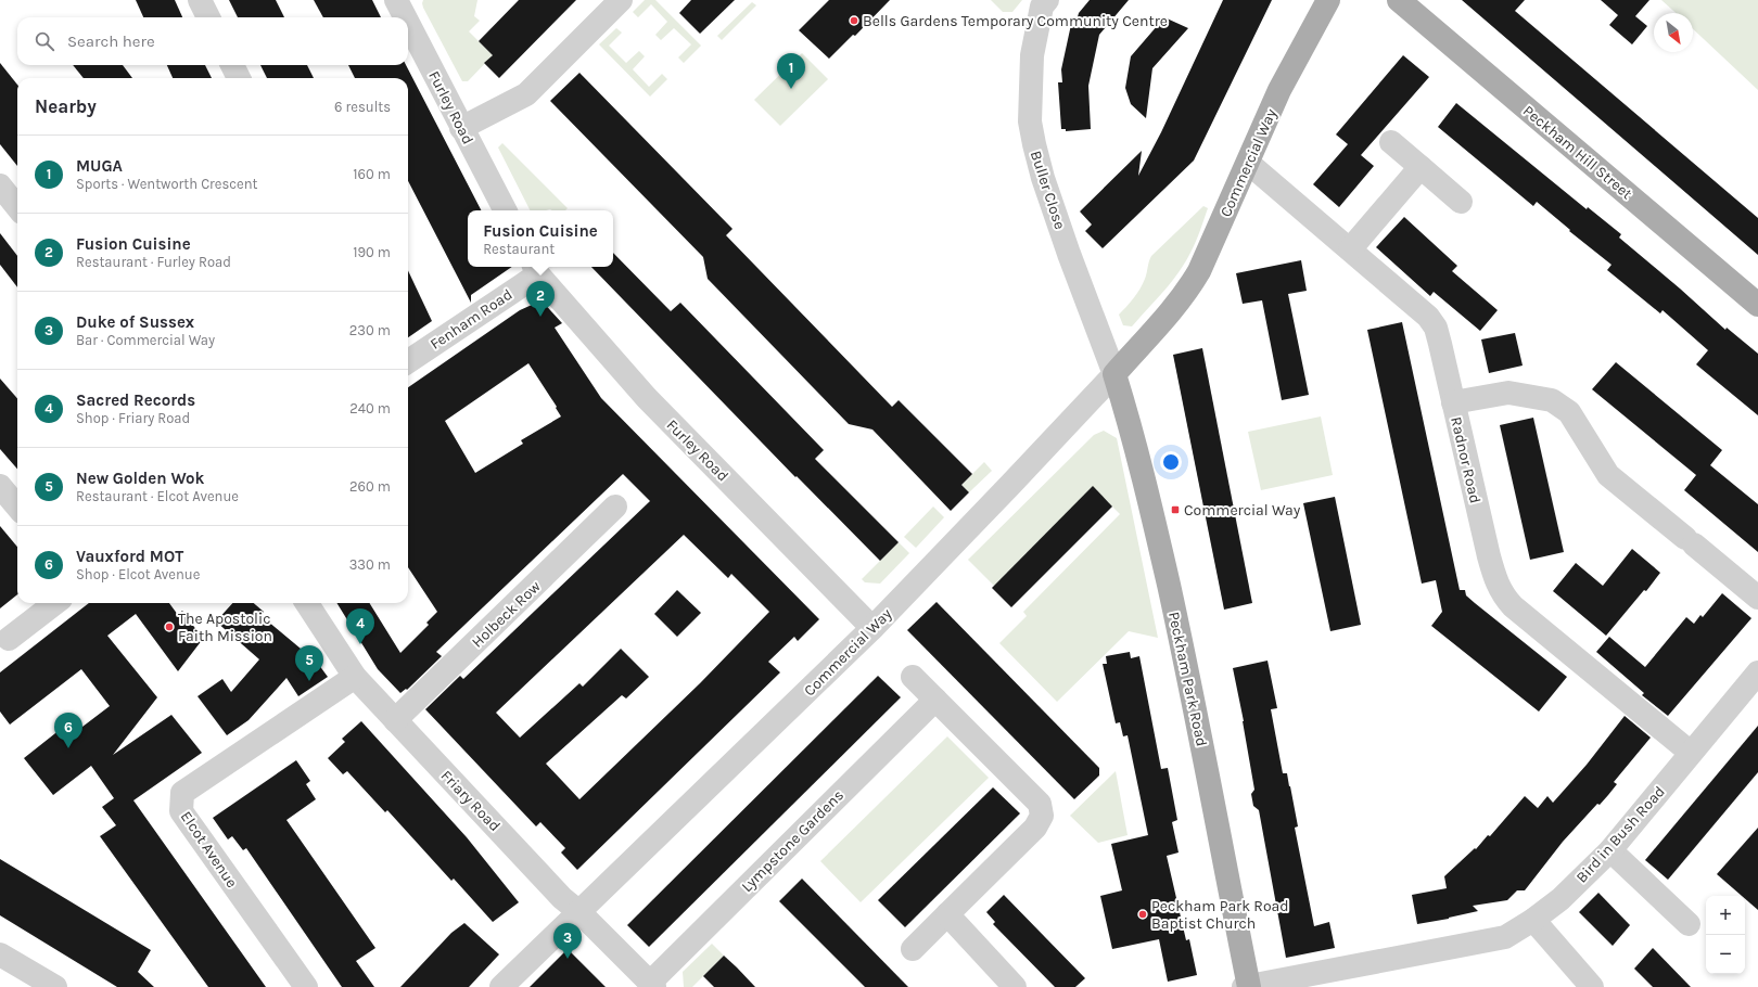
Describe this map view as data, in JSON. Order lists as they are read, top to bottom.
{
  "streets": {
    "main road": ["Peckham Hill Street", "Commercial Way", "Peckham Park Road"],
    "street": [
      "Furley Road",
      "Buller Close",
      "Fenham Road",
      "Radnor Road",
      "Holbeck Row",
      "Friary Road",
      "Bird in Bush Road",
      "Lympstone Gardens",
      "Elcot Avenue"
    ]
  },
  "crossings": [
    ["Furley Road", "Commercial Way"],
    ["Furley Road", "Fenham Road"],
    ["Commercial Way", "Buller Close"],
    ["Commercial Way", "Radnor Road"],
    ["Commercial Way", "Peckham Park Road"],
    ["Commercial Way", "Friary Road"],
    ["Buller Close", "Peckham Park Road"],
    ["Radnor Road", "Bird in Bush Road"],
    ["Holbeck Row", "Friary Road"],
    ["Peckham Park Road", "Bird in Bush Road"],
    ["Friary Road", "Lympstone Gardens"],
    ["Friary Road", "Elcot Avenue"]
  ],
  "places": {
    "other": ["Bells Gardens Temporary Community Centre", "The Apostolic Faith Mission", "Peckham Park Road Baptist Church"],
    "transit": ["Commercial Way"]
  },
  "north": "bottom right",
  "page": {
    "search": "Search here",
    "pins": [
      "1",
      "2",
      "4",
      "5",
      "6",
      "3"
    ],
    "heading": ["Nearby", "6 results"],
    "list": [
      {
        "mark": "1",
        "name": "MUGA",
        "note": "Sports · Wentworth Crescent",
        "value": "160 m"
      },
      {
        "mark": "2",
        "name": "Fusion Cuisine",
        "note": "Restaurant · Furley Road",
        "value": "190 m"
      },
      {
        "mark": "3",
        "name": "Duke of Sussex",
        "note": "Bar · Commercial Way",
        "value": "230 m"
      },
      {
        "mark": "4",
        "name": "Sacred Records",
        "note": "Shop · Friary Road",
        "value": "240 m"
      },
      {
        "mark": "5",
        "name": "New Golden Wok",
        "note": "Restaurant · Elcot Avenue",
        "value": "260 m"
      },
      {
        "mark": "6",
        "name": "Vauxford MOT",
        "note": "Shop · Elcot Avenue",
        "value": "330 m"
      }
    ],
    "popup": ["Fusion Cuisine", "Restaurant"],
    "map_buttons": ["+", "−"]
  }
}
